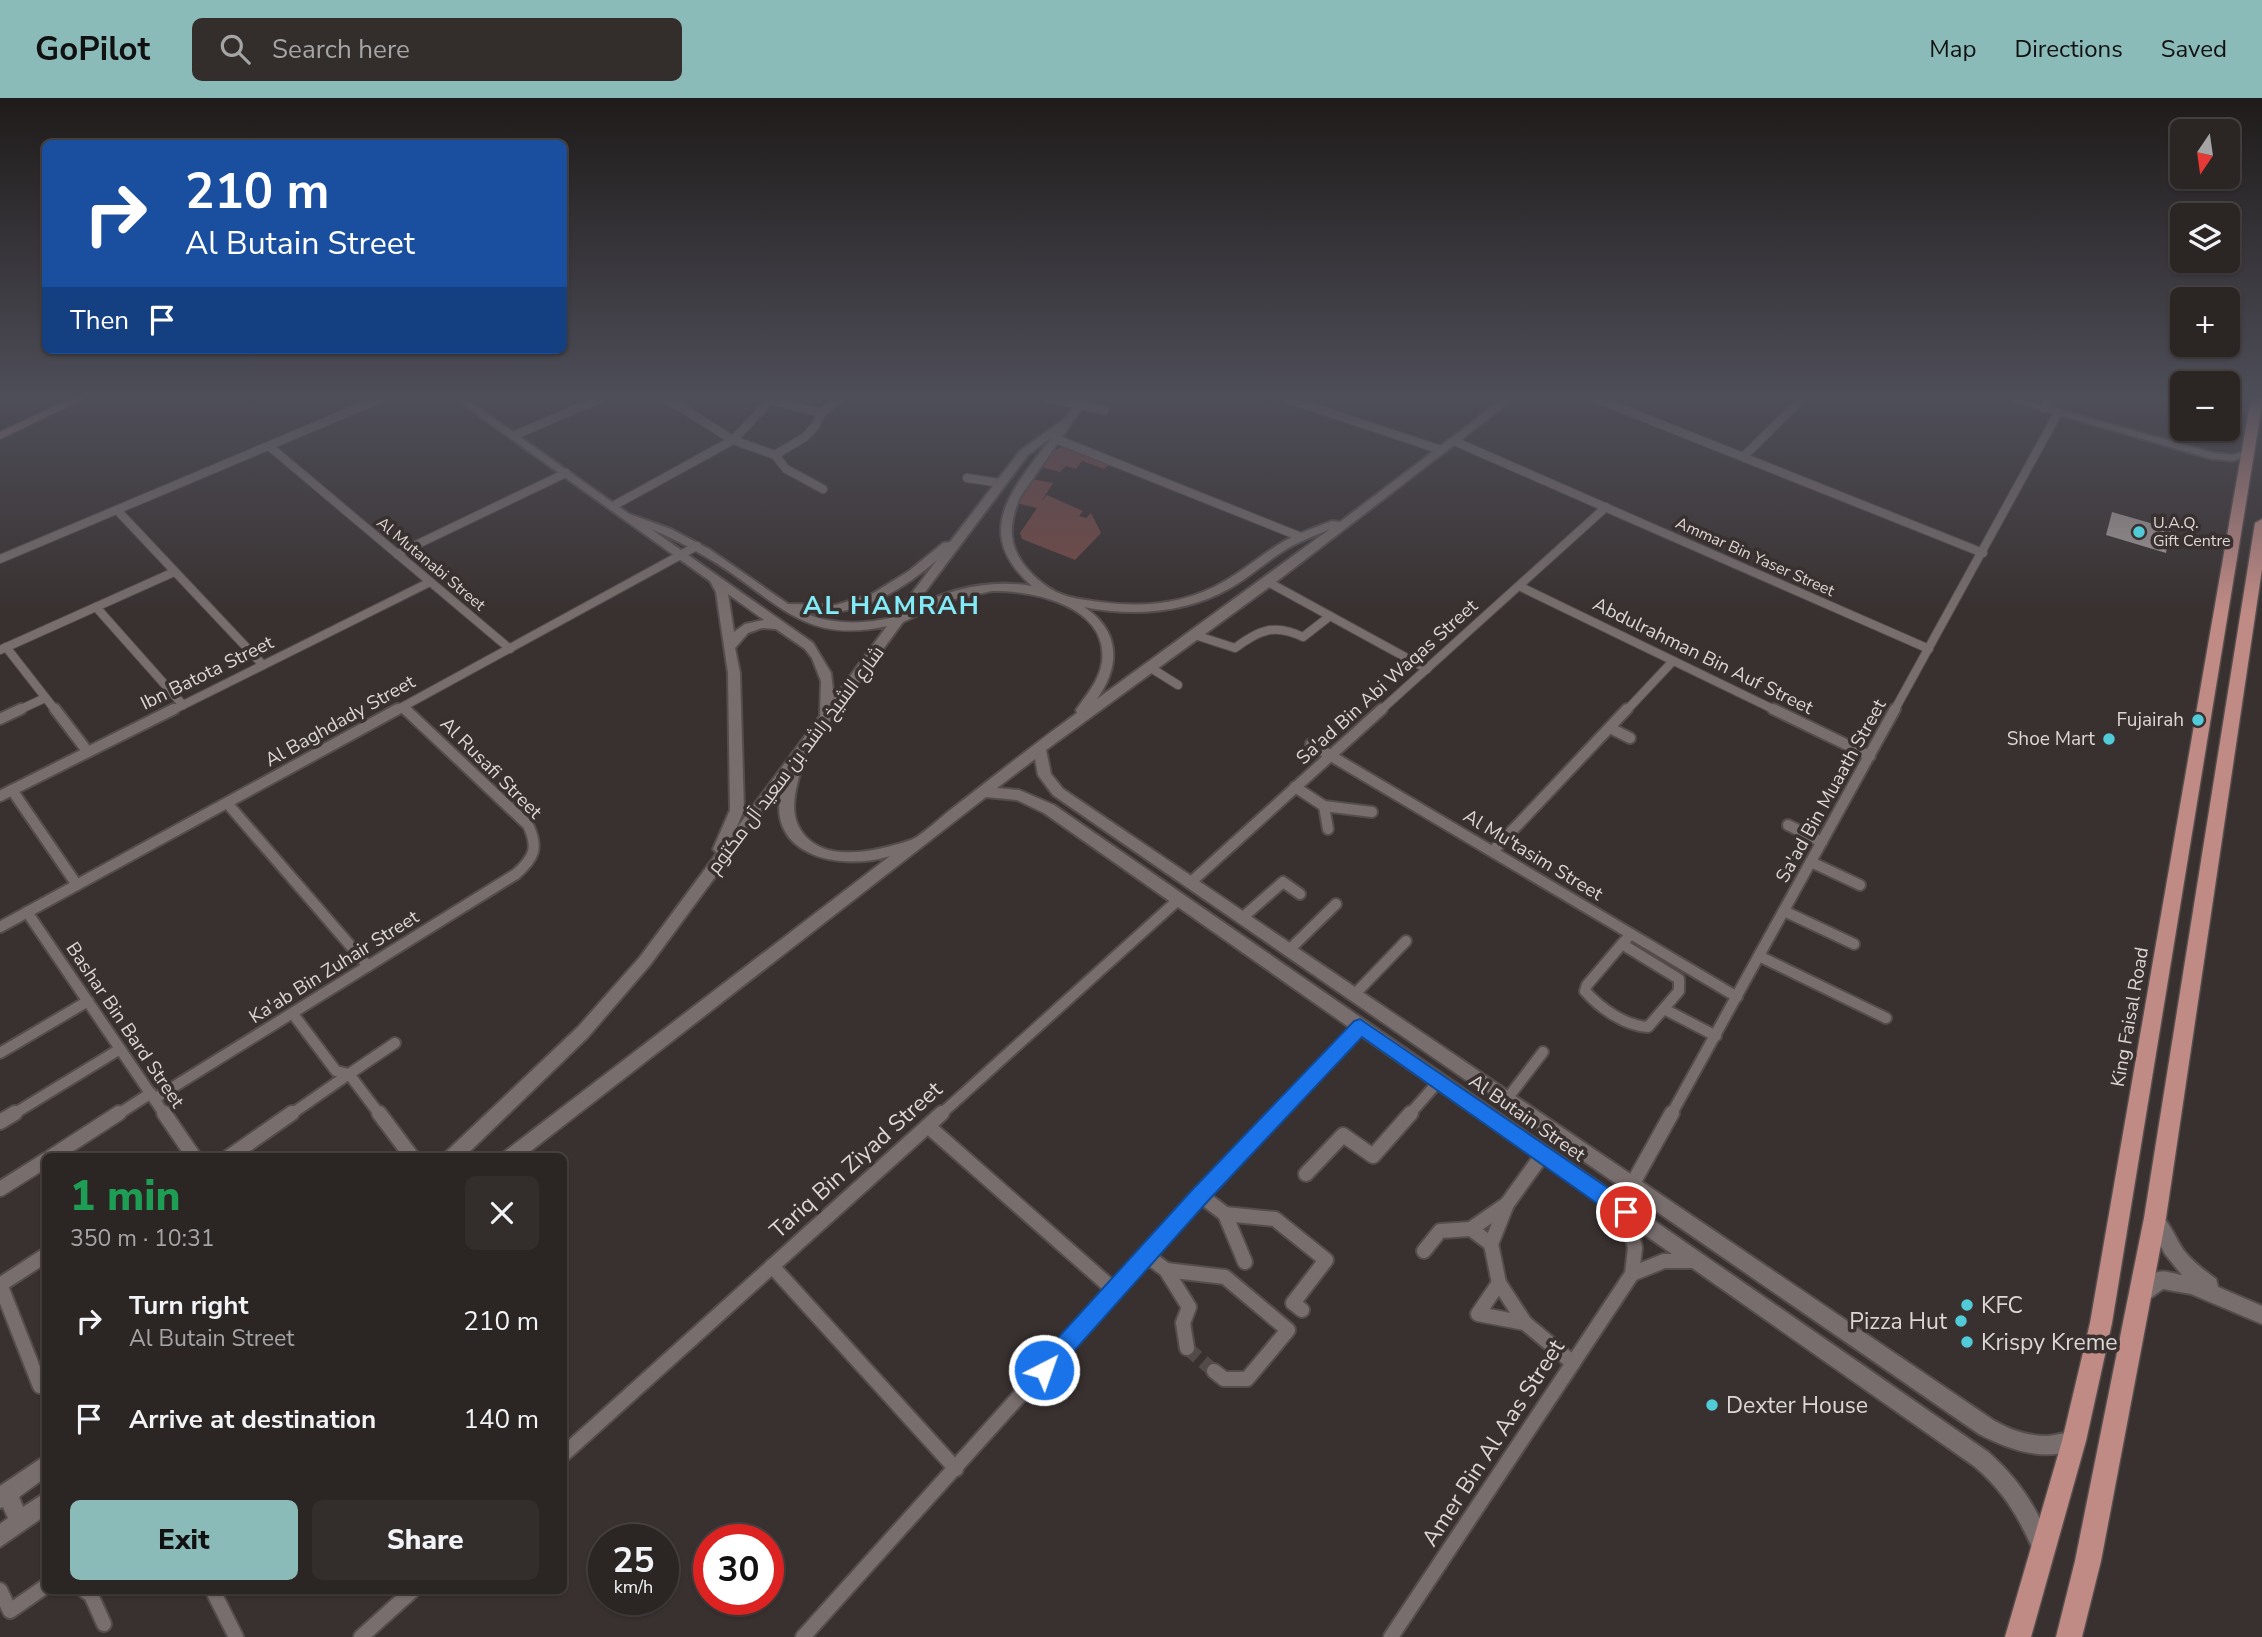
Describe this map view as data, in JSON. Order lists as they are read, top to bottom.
{
  "streets": {
    "main road": ["King Faisal Road"],
    "street": [
      "Ammar Bin Yaser Street",
      "Al Mutanabi Street",
      "Abdulrahman Bin Auf Street",
      "Ibn Batota Street",
      "Sa'ad Bin Abi Waqas Street",
      "Al Baghdady Street",
      "شارع الشيخ راشد بن سعيد آل مكتوم",
      "Al Rusafi Street",
      "Sa'ad Bin Muaath Street",
      "Al Mu'tasim Street",
      "Ka'ab Bin Zuhair Street",
      "Bashar Bin Bard Street",
      "Al Butain Street",
      "Tariq Bin Ziyad Street",
      "Amer Bin Al Aas Street"
    ]
  },
  "crossings": [
    ["Ammar Bin Yaser Street", "Sa'ad Bin Abi Waqas Street"],
    ["Ammar Bin Yaser Street", "Sa'ad Bin Muaath Street"],
    ["Al Mutanabi Street", "Ibn Batota Street"],
    ["Al Mutanabi Street", "Al Baghdady Street"],
    ["Abdulrahman Bin Auf Street", "Sa'ad Bin Abi Waqas Street"],
    ["Abdulrahman Bin Auf Street", "Sa'ad Bin Muaath Street"],
    ["Sa'ad Bin Abi Waqas Street", "Al Mu'tasim Street"],
    ["Sa'ad Bin Abi Waqas Street", "Al Butain Street"],
    ["Al Baghdady Street", "Al Rusafi Street"],
    ["Al Baghdady Street", "Bashar Bin Bard Street"],
    ["Al Rusafi Street", "Ka'ab Bin Zuhair Street"],
    ["Sa'ad Bin Muaath Street", "Al Mu'tasim Street"],
    ["Sa'ad Bin Muaath Street", "Al Butain Street"],
    ["Ka'ab Bin Zuhair Street", "Bashar Bin Bard Street"],
    ["King Faisal Road", "Al Butain Street"],
    ["Al Butain Street", "Tariq Bin Ziyad Street"]
  ],
  "districts": ["AL HAMRAH"],
  "places": [
    "U.A.Q. Gift Centre",
    "Fujairah",
    "Shoe Mart",
    "KFC",
    "Pizza Hut",
    "Krispy Kreme",
    "Dexter House"
  ],
  "north": "bottom",
  "page": {
    "header": "GoPilot",
    "search": "Search here",
    "nav": ["Map", "Directions", "Saved"],
    "map_buttons": ["+", "−"],
    "turn": ["210 m", "Al Butain Street"],
    "then": "Then",
    "heading": ["1 min", "350 m · 10:31"],
    "list": [
      {
        "name": "Turn right",
        "note": "Al Butain Street",
        "value": "210 m"
      },
      {
        "name": "Arrive at destination",
        "value": "140 m"
      }
    ],
    "buttons": ["Exit", "Share"],
    "speed": "25 km/h",
    "limit": "30"
  }
}
